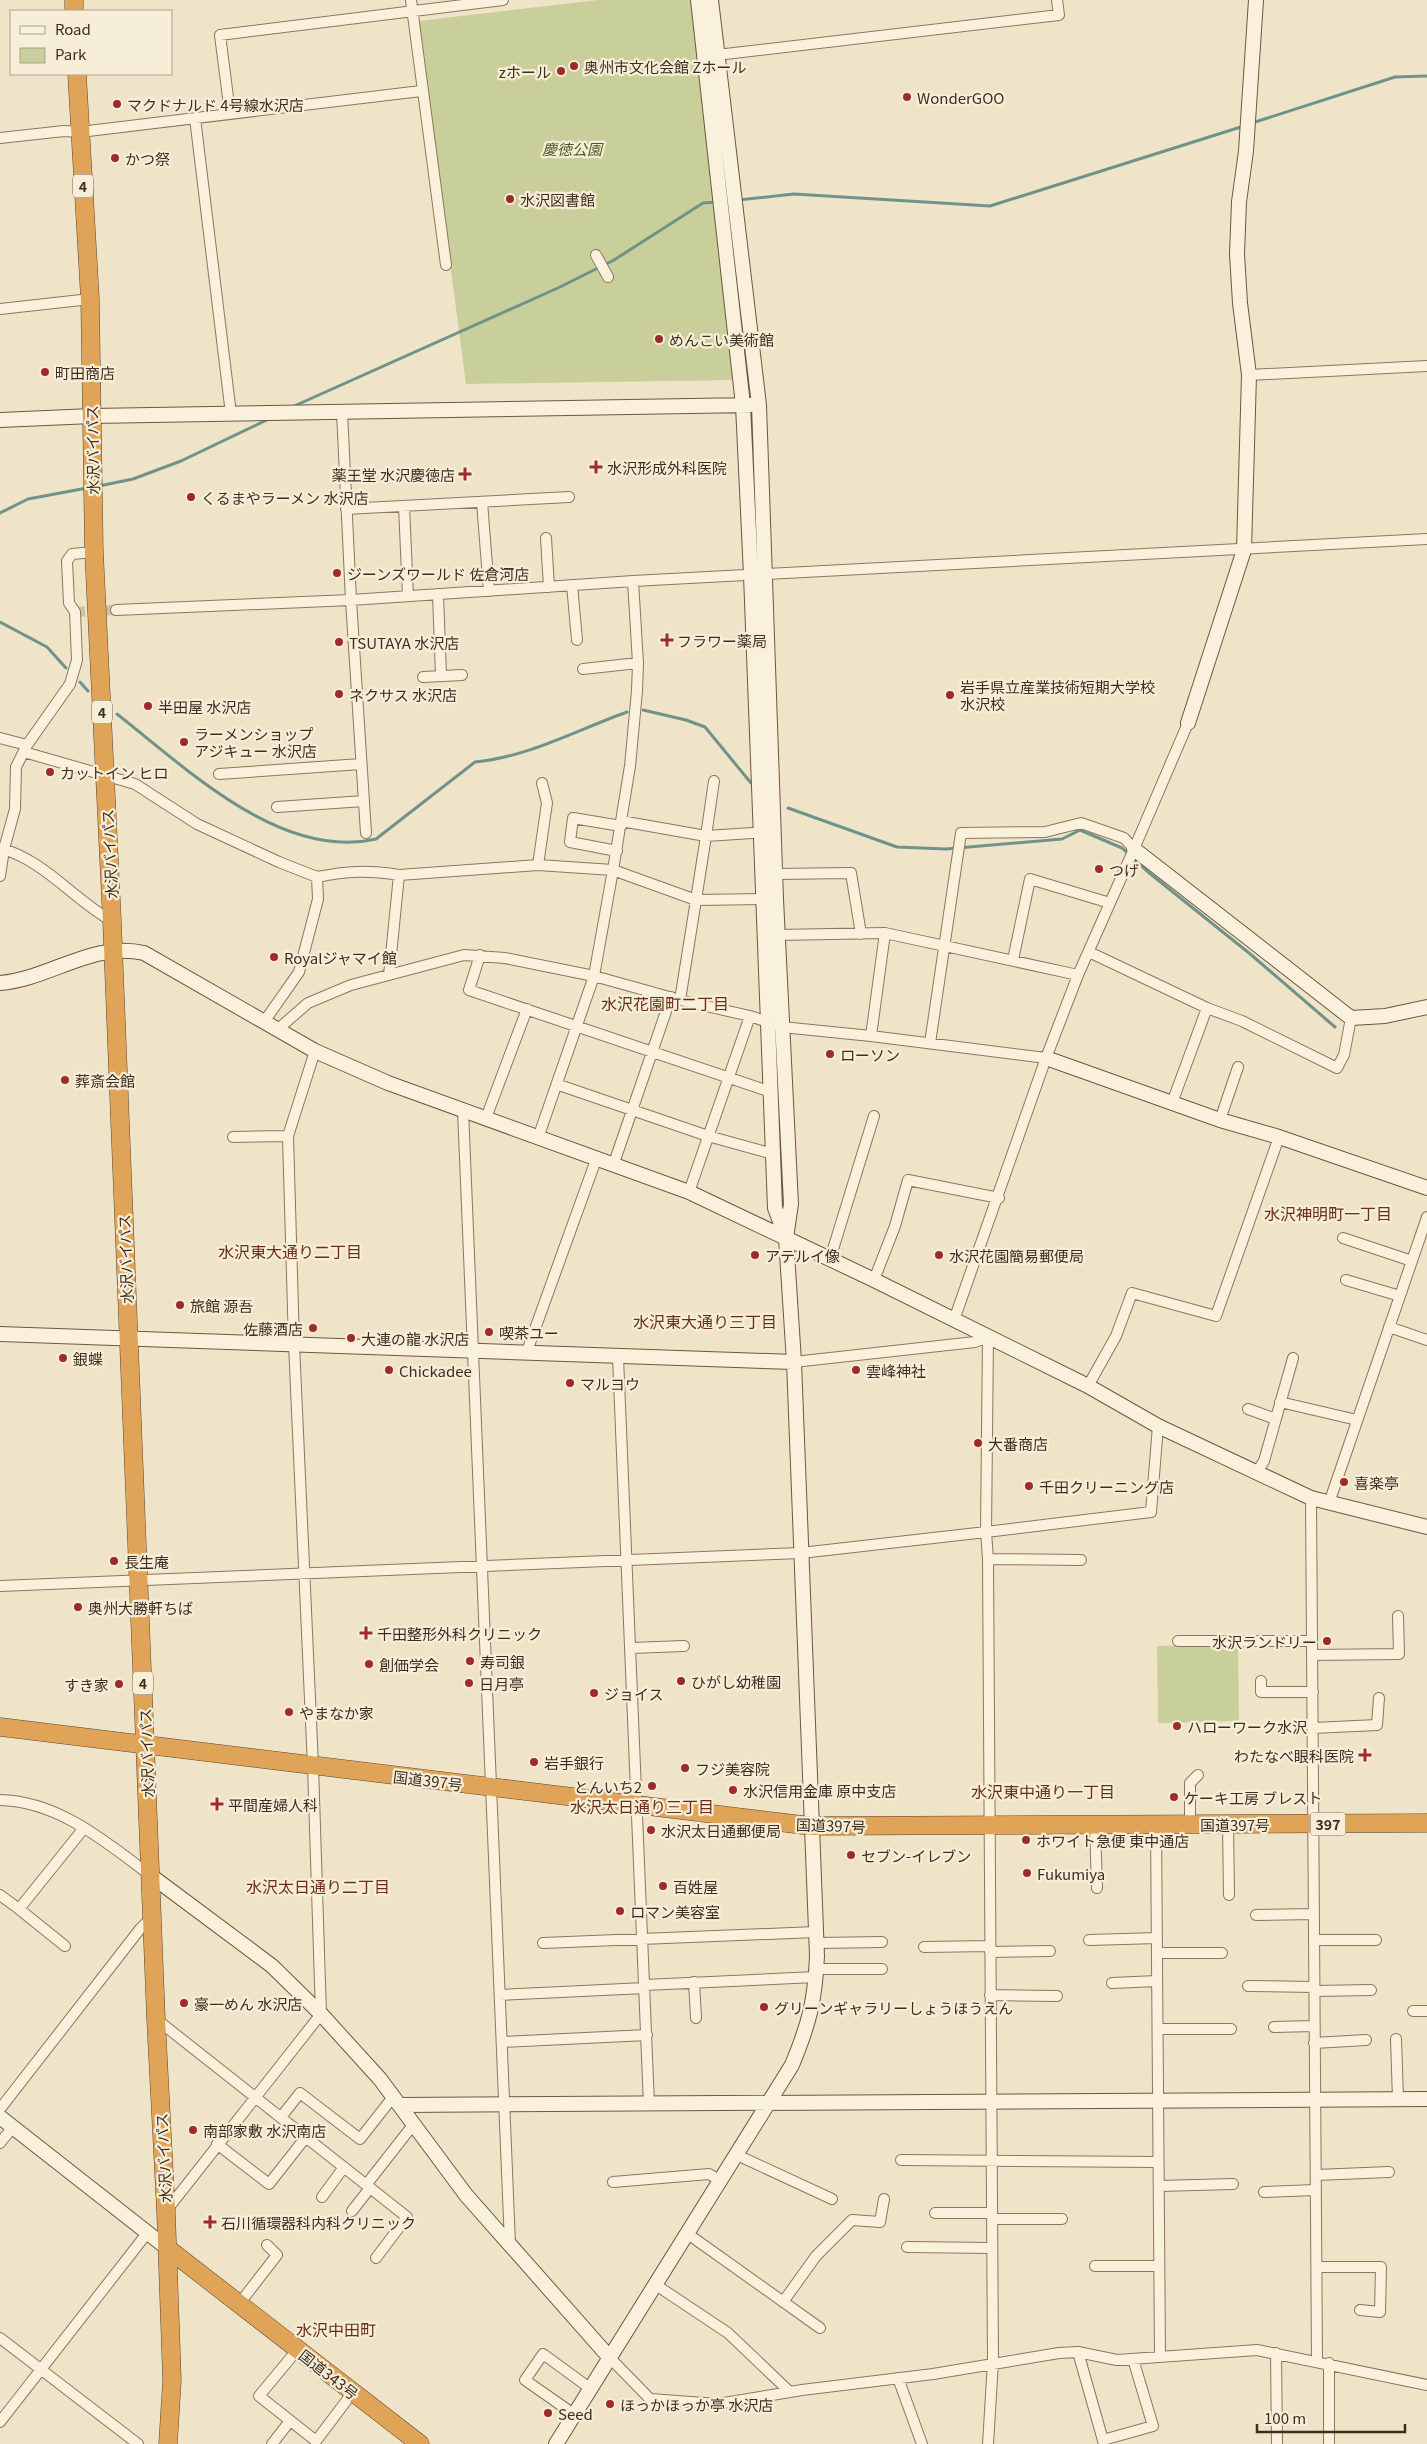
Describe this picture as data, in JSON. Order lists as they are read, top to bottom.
{
  "streets": {
    "highway": [
      "4",
      "水沢バイパス",
      "国道397号",
      "397",
      "国道343号"
    ]
  },
  "crossings": [
    ["水沢バイパス", "国道397号"],
    ["水沢バイパス", "国道343号"]
  ],
  "districts": [
    "水沢花園町二丁目",
    "水沢神明町一丁目",
    "水沢東大通り二丁目",
    "水沢東大通り三丁目",
    "水沢東中通り一丁目",
    "水沢太日通り三丁目",
    "水沢太日通り二丁目",
    "水沢中田町"
  ],
  "parks": ["慶徳公園"],
  "places": {
    "other": [
      "奥州市文化会館 Zホール",
      "zホール",
      "WonderGOO",
      "マクドナルド 4号線水沢店",
      "かつ祭",
      "水沢図書館",
      "めんこい美術館",
      "町田商店",
      "くるまやラーメン 水沢店",
      "ジーンズワールド 佐倉河店",
      "TSUTAYA 水沢店",
      "ネクサス 水沢店",
      "岩手県立産業技術短期大学校 水沢校",
      "半田屋 水沢店",
      "ラーメンショップ アジキュー 水沢店",
      "カットイン ヒロ",
      "つげ",
      "Royalジャマイ館",
      "ローソン",
      "葬斎会館",
      "アテルイ像",
      "水沢花園簡易郵便局",
      "旅館 源吾",
      "佐藤酒店",
      "喫茶ユー",
      "大連の龍 水沢店",
      "銀蝶",
      "Chickadee",
      "雲峰神社",
      "マルヨウ",
      "大番商店",
      "喜楽亭",
      "千田クリーニング店",
      "長生庵",
      "奥州大勝軒ちば",
      "水沢ランドリー",
      "寿司銀",
      "創価学会",
      "ひがし幼稚園",
      "日月亭",
      "すき家",
      "ジョイス",
      "やまなか家",
      "ハローワーク水沢",
      "岩手銀行",
      "フジ美容院",
      "とんいち2",
      "水沢信用金庫 原中支店",
      "ケーキ工房 ブレスト",
      "水沢太日通郵便局",
      "ホワイト急便 東中通店",
      "セブン-イレブン",
      "Fukumiya",
      "百姓屋",
      "ロマン美容室",
      "豪一めん 水沢店",
      "グリーンギャラリーしょうほうえん",
      "南部家敷 水沢南店",
      "ほっかほっか亭 水沢店",
      "Seed"
    ],
    "health": [
      "水沢形成外科医院",
      "薬王堂 水沢慶徳店",
      "フラワー薬局",
      "千田整形外科クリニック",
      "わたなべ眼科医院",
      "平間産婦人科",
      "石川循環器科内科クリニック"
    ]
  },
  "legend": ["Road", "Park"],
  "scale_bar": "100 m"
}
